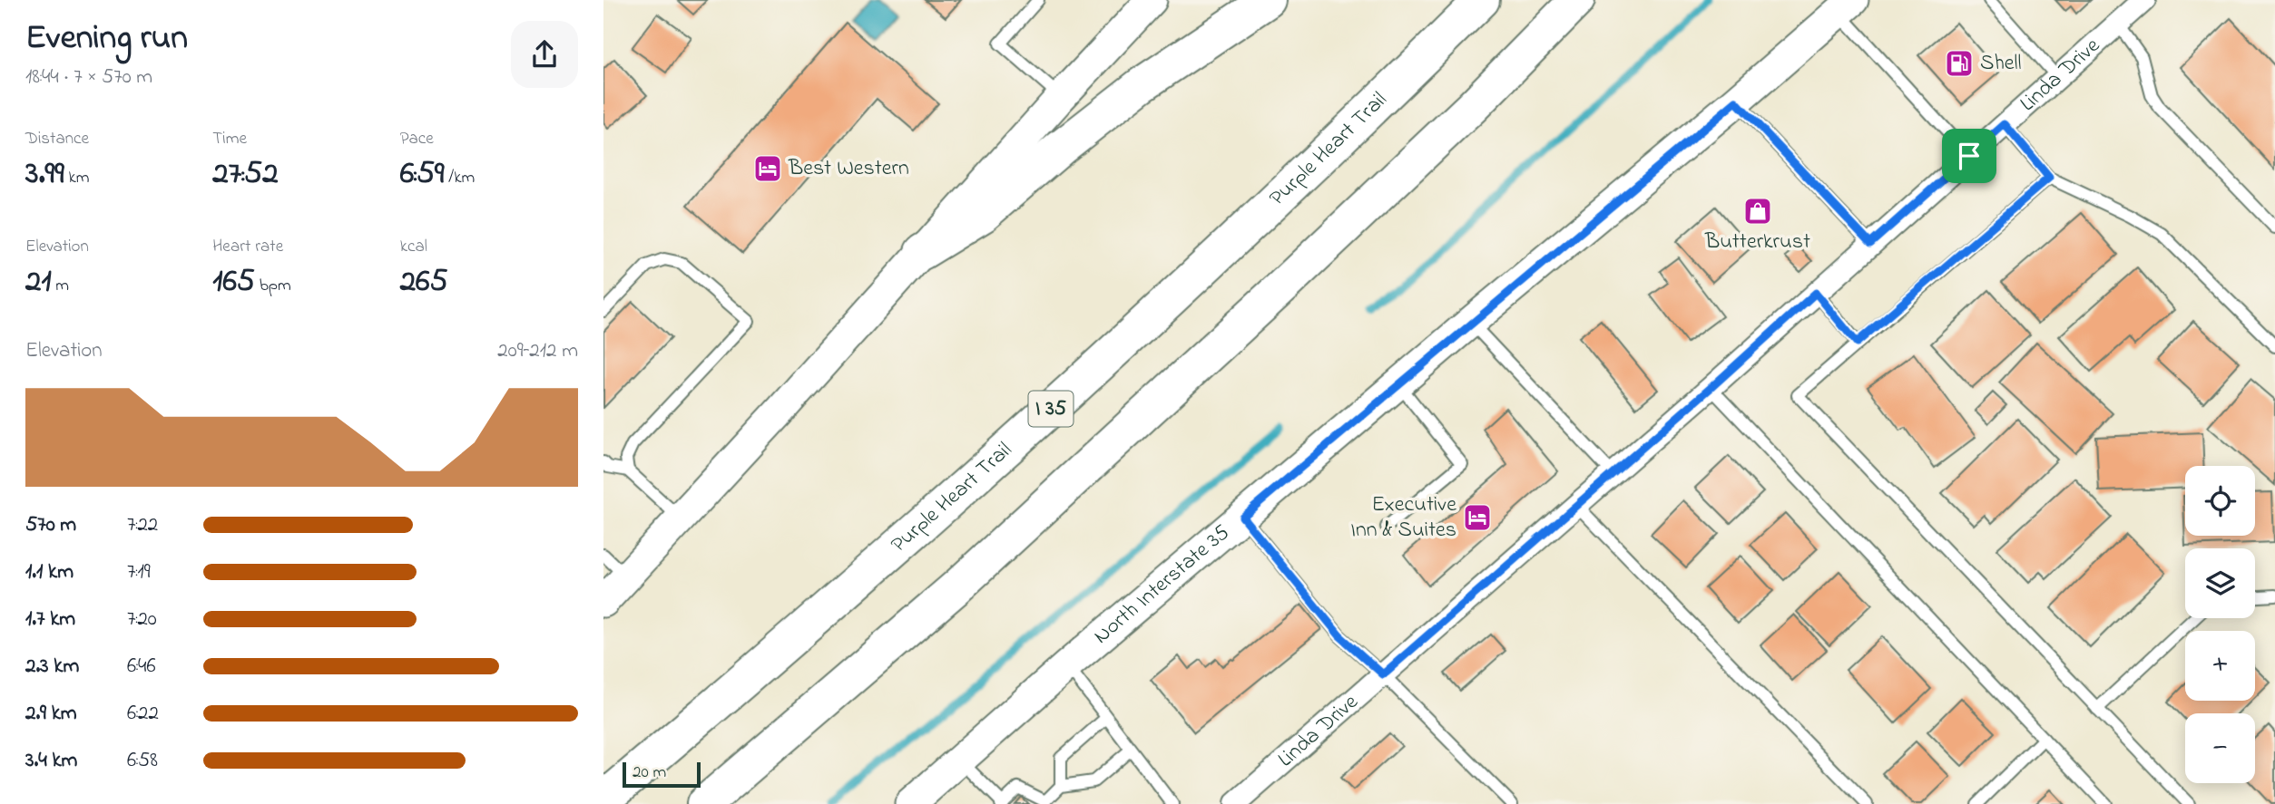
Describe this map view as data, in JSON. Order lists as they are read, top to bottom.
{
  "streets": {
    "highway": ["Purple Heart Trail", "I 35"],
    "main road": ["North Interstate 35"],
    "street": ["Linda Drive"]
  },
  "places": {
    "fuel station": ["Shell"],
    "hotel": ["Best Western", "Executive Inn & Suites"],
    "shop": ["Butterkrust"]
  },
  "scale_bar": "20 m",
  "page": {
    "heading": ["Evening run", "18:44 · 7 × 570 m"],
    "stats": [
      ["Distance", "3.99 km"],
      ["Time", "27:52"],
      ["Pace", "6:59 /km"],
      ["Elevation", "21 m"],
      ["Heart rate", "165 bpm"],
      ["kcal", "265"]
    ],
    "chart": ["Elevation", "209–212 m"],
    "map_buttons": ["+", "−"],
    "list": [
      {
        "name": "570 m",
        "note": "7:22"
      },
      {
        "name": "1.1 km",
        "note": "7:19"
      },
      {
        "name": "1.7 km",
        "note": "7:20"
      },
      {
        "name": "2.3 km",
        "note": "6:46"
      },
      {
        "name": "2.9 km",
        "note": "6:22"
      },
      {
        "name": "3.4 km",
        "note": "6:58"
      }
    ],
    "scale": "20 m"
  }
}
